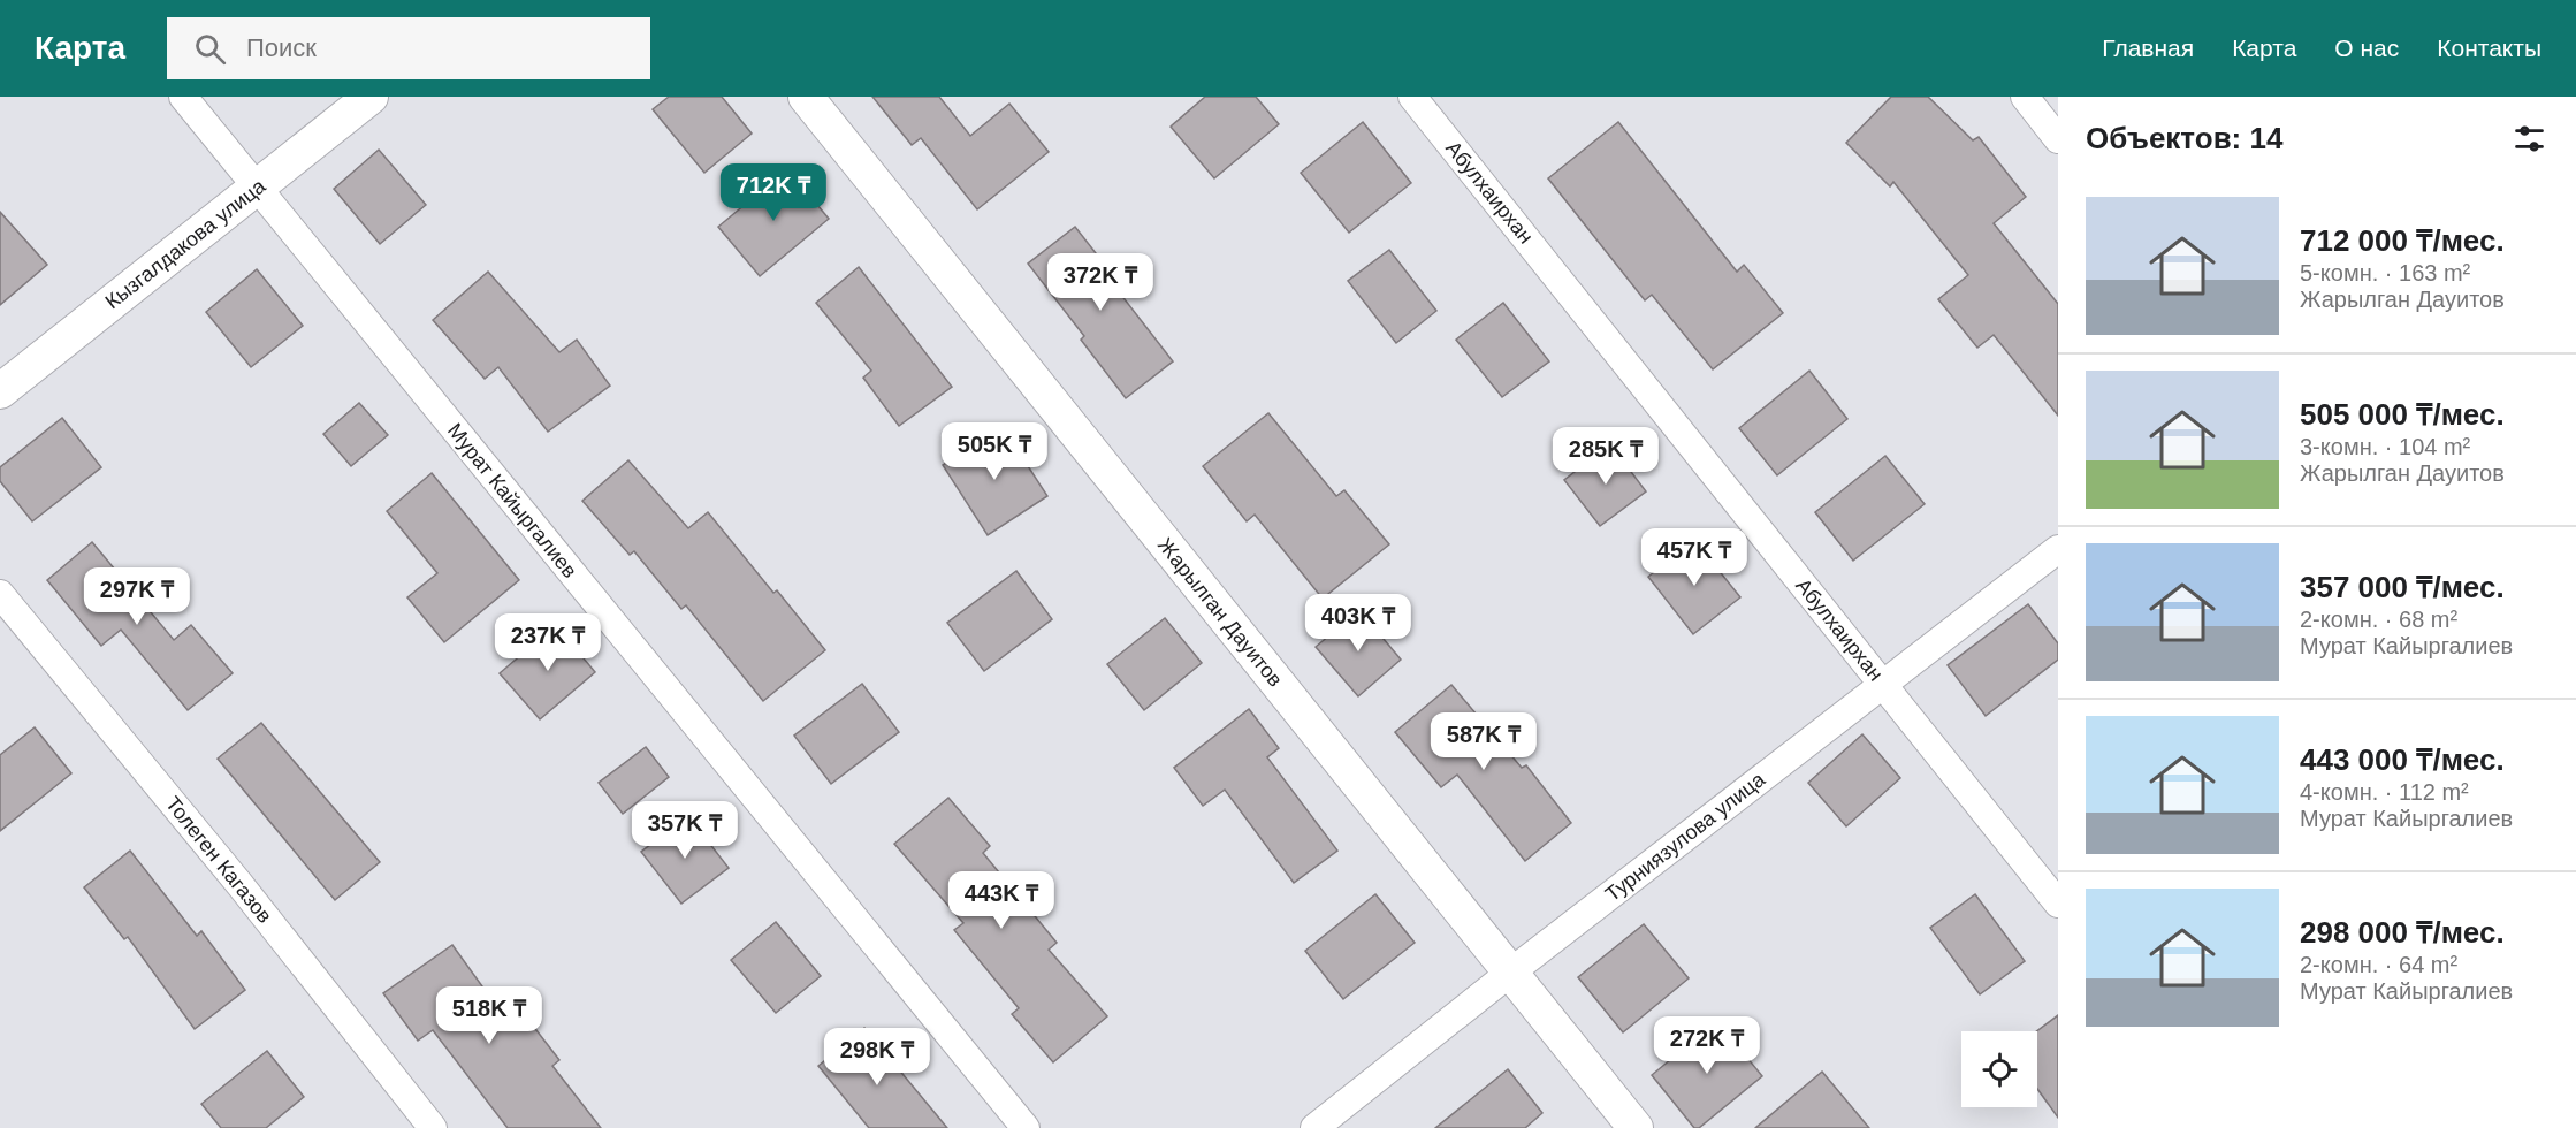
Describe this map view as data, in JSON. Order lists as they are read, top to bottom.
{
  "streets": {
    "street": [
      "Абулхаирхан",
      "Кызгалдакова улица",
      "Мурат Кайыргалиев",
      "Жарылган Дауитов",
      "Турниязулова улица",
      "Толеген Кагазов"
    ]
  },
  "crossings": [
    ["Абулхаирхан", "Турниязулова улица"],
    ["Кызгалдакова улица", "Мурат Кайыргалиев"],
    ["Жарылган Дауитов", "Турниязулова улица"]
  ],
  "page": {
    "header": "Карта",
    "search": "Поиск",
    "nav": [
      "Главная",
      "Карта",
      "О нас",
      "Контакты"
    ],
    "heading": "Объектов: 14",
    "price": [
      "712K ₸",
      "372K ₸",
      "505K ₸",
      "285K ₸",
      "457K ₸",
      "297K ₸",
      "403K ₸",
      "237K ₸",
      "587K ₸",
      "357K ₸",
      "443K ₸",
      "518K ₸",
      "272K ₸",
      "298K ₸"
    ],
    "list": [
      {
        "name": "712 000 ₸/мес.",
        "note": "5-комн. · 163 m² · Жарылган Дауитов"
      },
      {
        "name": "505 000 ₸/мес.",
        "note": "3-комн. · 104 m² · Жарылган Дауитов"
      },
      {
        "name": "357 000 ₸/мес.",
        "note": "2-комн. · 68 m² · Мурат Кайыргалиев"
      },
      {
        "name": "443 000 ₸/мес.",
        "note": "4-комн. · 112 m² · Мурат Кайыргалиев"
      },
      {
        "name": "298 000 ₸/мес.",
        "note": "2-комн. · 64 m² · Мурат Кайыргалиев"
      }
    ]
  }
}
